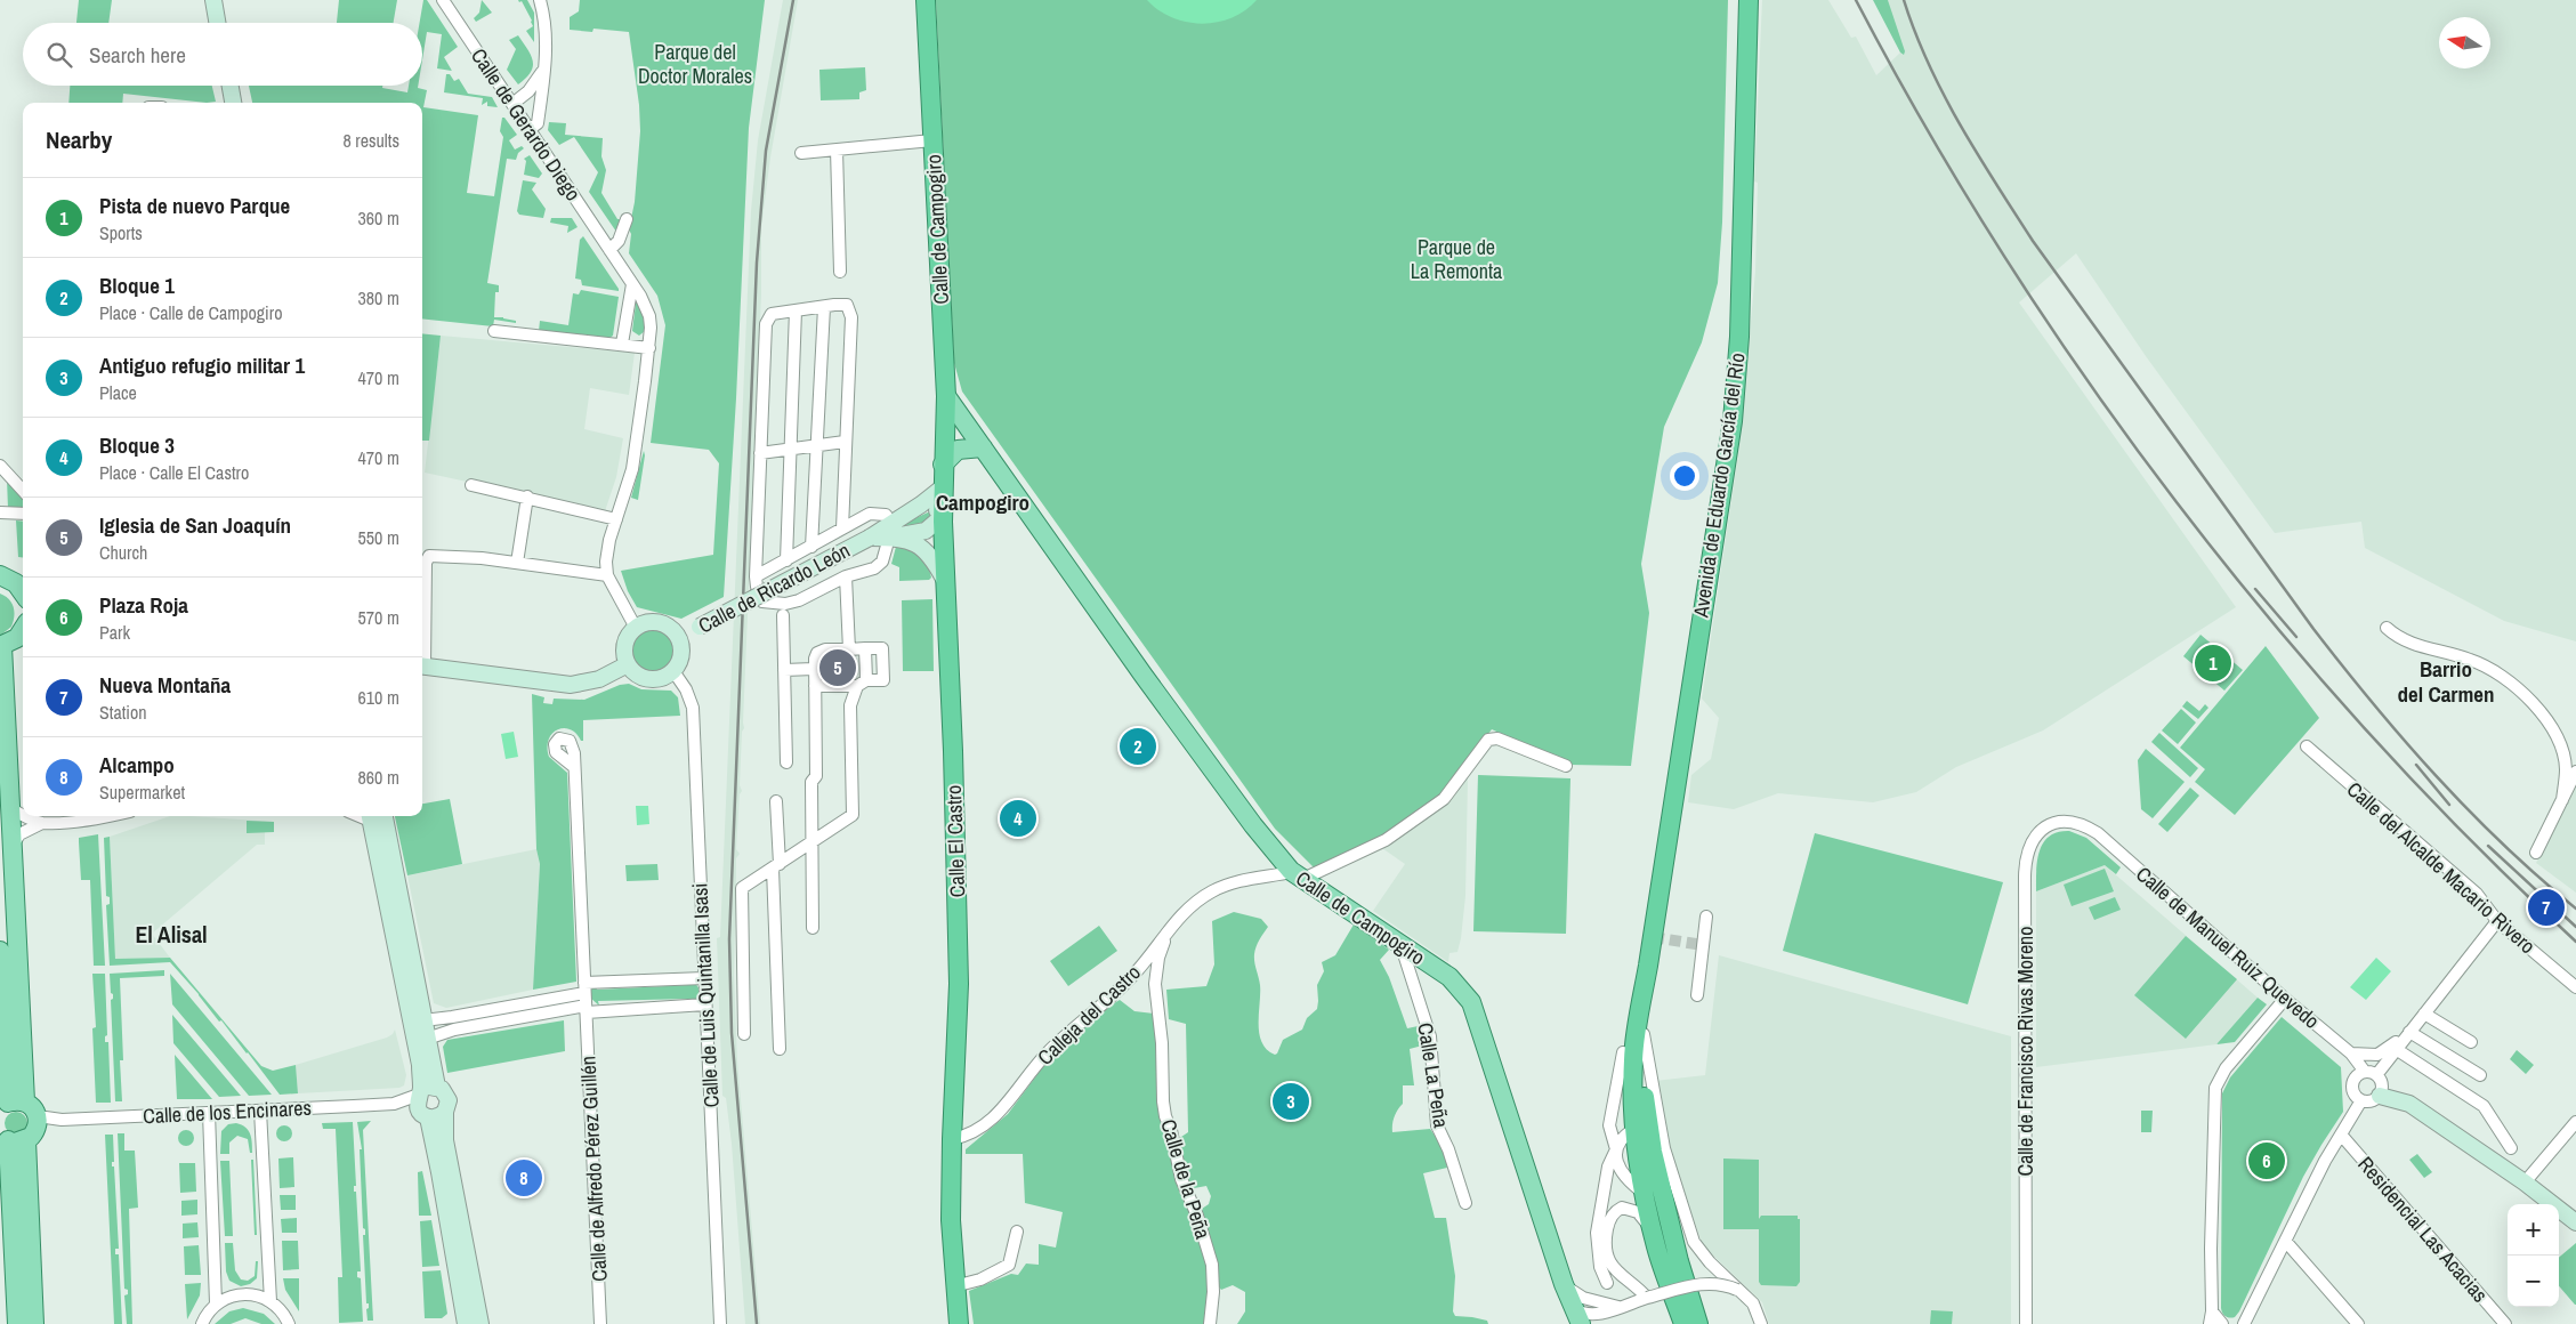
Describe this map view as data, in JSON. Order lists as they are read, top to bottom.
{
  "streets": {
    "highway": ["Calle de Campogiro", "Avenida de Eduardo García del Río", "Calle El Castro"],
    "main road": ["Calle de Ricardo León"],
    "street": [
      "Calle de Gerardo Diego",
      "Calle del Alcalde Macario Rivero",
      "Calle de Manuel Ruiz Quevedo",
      "Calle de Luis Quintanilla Isasi",
      "Calleja del Castro",
      "Calle de Francisco Rivas Moreno",
      "Calle La Peña",
      "Calle de los Encinares",
      "Calle de Alfredo Pérez Guillén",
      "Calle de la Peña",
      "Residencial Las Acacias"
    ]
  },
  "crossings": [
    ["Calle de Campogiro", "Calle El Castro"],
    ["Calle de Campogiro", "Calleja del Castro"],
    ["Calle de Campogiro", "Calle La Peña"],
    ["Calle de Ricardo León", "Calle El Castro"],
    ["Calle de Ricardo León", "Calle de Luis Quintanilla Isasi"],
    ["Calle El Castro", "Calleja del Castro"],
    ["Calle de Manuel Ruiz Quevedo", "Calle de Francisco Rivas Moreno"],
    ["Calleja del Castro", "Calle de la Peña"]
  ],
  "districts": ["Campogiro", "Barrio del Carmen", "El Alisal"],
  "parks": ["Parque del Doctor Morales", "Parque de La Remonta"],
  "north": "left",
  "page": {
    "search": "Search here",
    "heading": ["Nearby", "8 results"],
    "list": [
      {
        "mark": "1",
        "name": "Pista de nuevo Parque",
        "note": "Sports",
        "value": "360 m"
      },
      {
        "mark": "2",
        "name": "Bloque 1",
        "note": "Place · Calle de Campogiro",
        "value": "380 m"
      },
      {
        "mark": "3",
        "name": "Antiguo refugio militar 1",
        "note": "Place",
        "value": "470 m"
      },
      {
        "mark": "4",
        "name": "Bloque 3",
        "note": "Place · Calle El Castro",
        "value": "470 m"
      },
      {
        "mark": "5",
        "name": "Iglesia de San Joaquín",
        "note": "Church",
        "value": "550 m"
      },
      {
        "mark": "6",
        "name": "Plaza Roja",
        "note": "Park",
        "value": "570 m"
      },
      {
        "mark": "7",
        "name": "Nueva Montaña",
        "note": "Station",
        "value": "610 m"
      },
      {
        "mark": "8",
        "name": "Alcampo",
        "note": "Supermarket",
        "value": "860 m"
      }
    ],
    "pins": [
      "1",
      "5",
      "2",
      "4",
      "7",
      "3",
      "6",
      "8"
    ],
    "map_buttons": ["+", "−"]
  }
}
